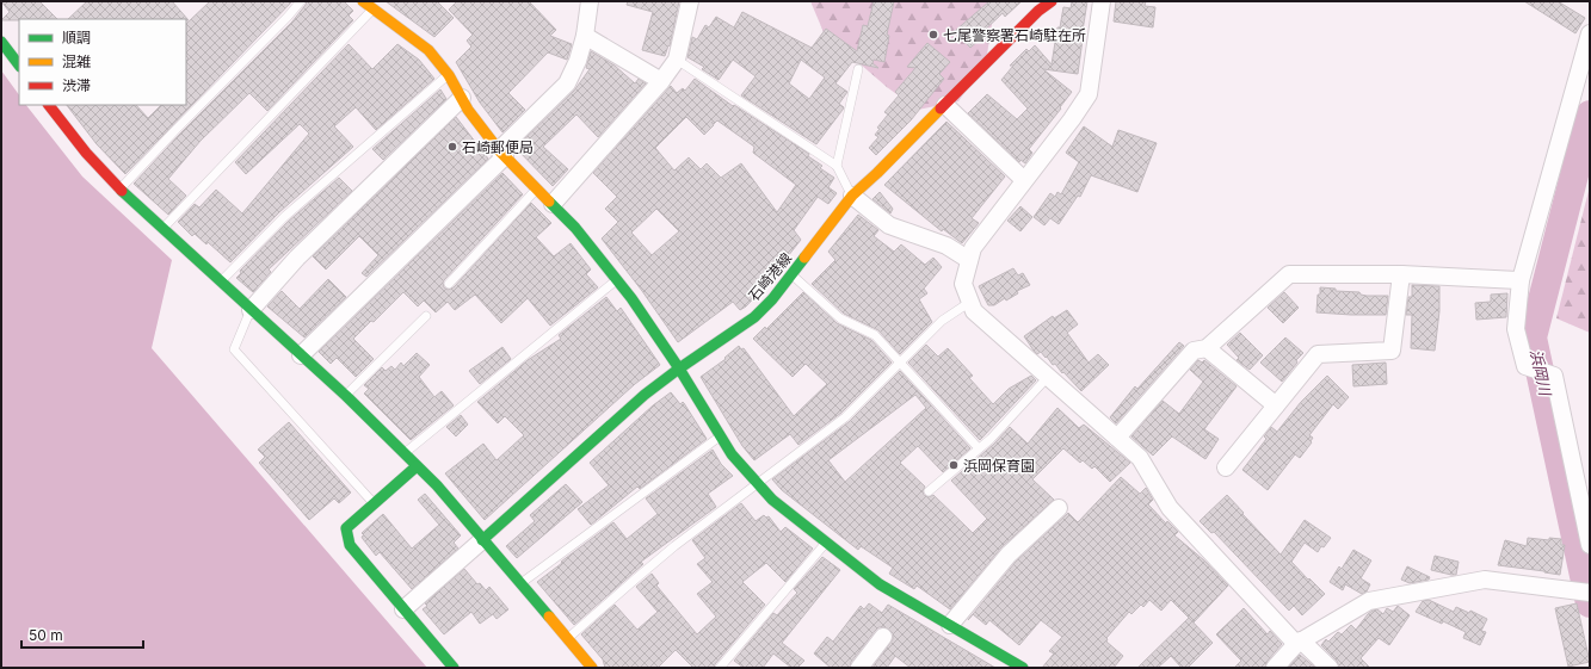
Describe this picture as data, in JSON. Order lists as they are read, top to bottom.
{
  "streets": {
    "street": ["石崎港線"]
  },
  "water": ["浜岡川"],
  "places": ["七尾警察署石崎駐在所", "石崎郵便局", "浜岡保育園"],
  "legend": ["順調", "混雑", "渋滞"],
  "scale_bar": "50 m"
}
